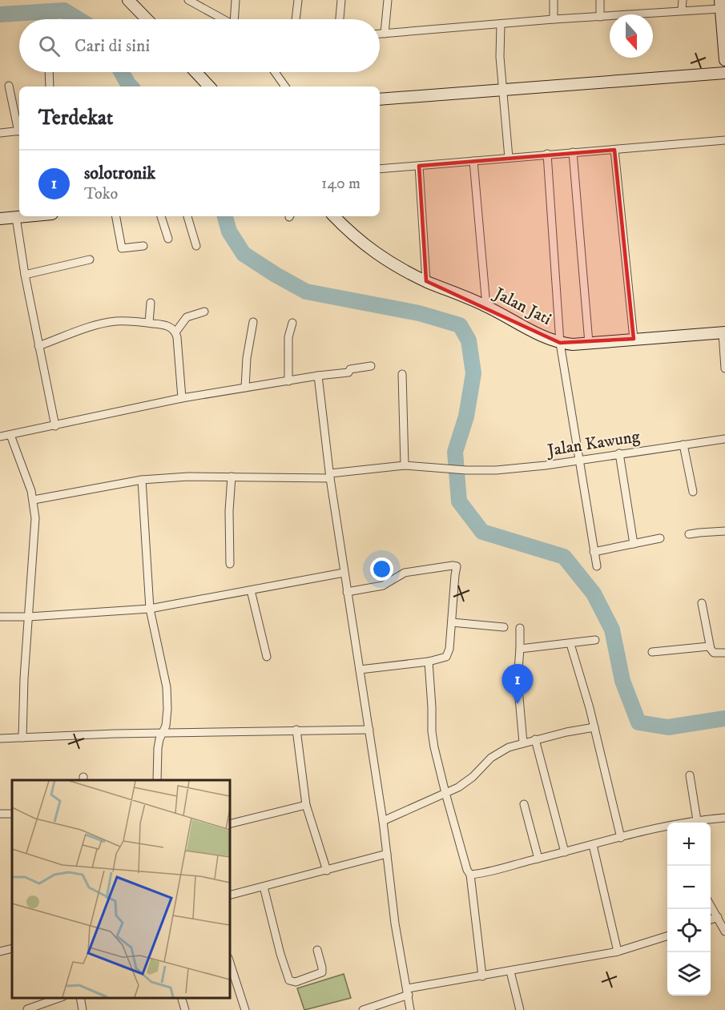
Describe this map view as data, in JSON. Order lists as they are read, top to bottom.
{
  "streets": {
    "street": ["Jalan Jati", "Jalan Kawung"]
  },
  "north": "bottom",
  "page": {
    "search": "Cari di sini",
    "heading": "Terdekat",
    "list": [
      {
        "mark": "1",
        "name": "solotronik",
        "note": "Toko",
        "value": "140 m"
      }
    ],
    "pins": "1",
    "map_buttons": ["+", "−"]
  }
}
